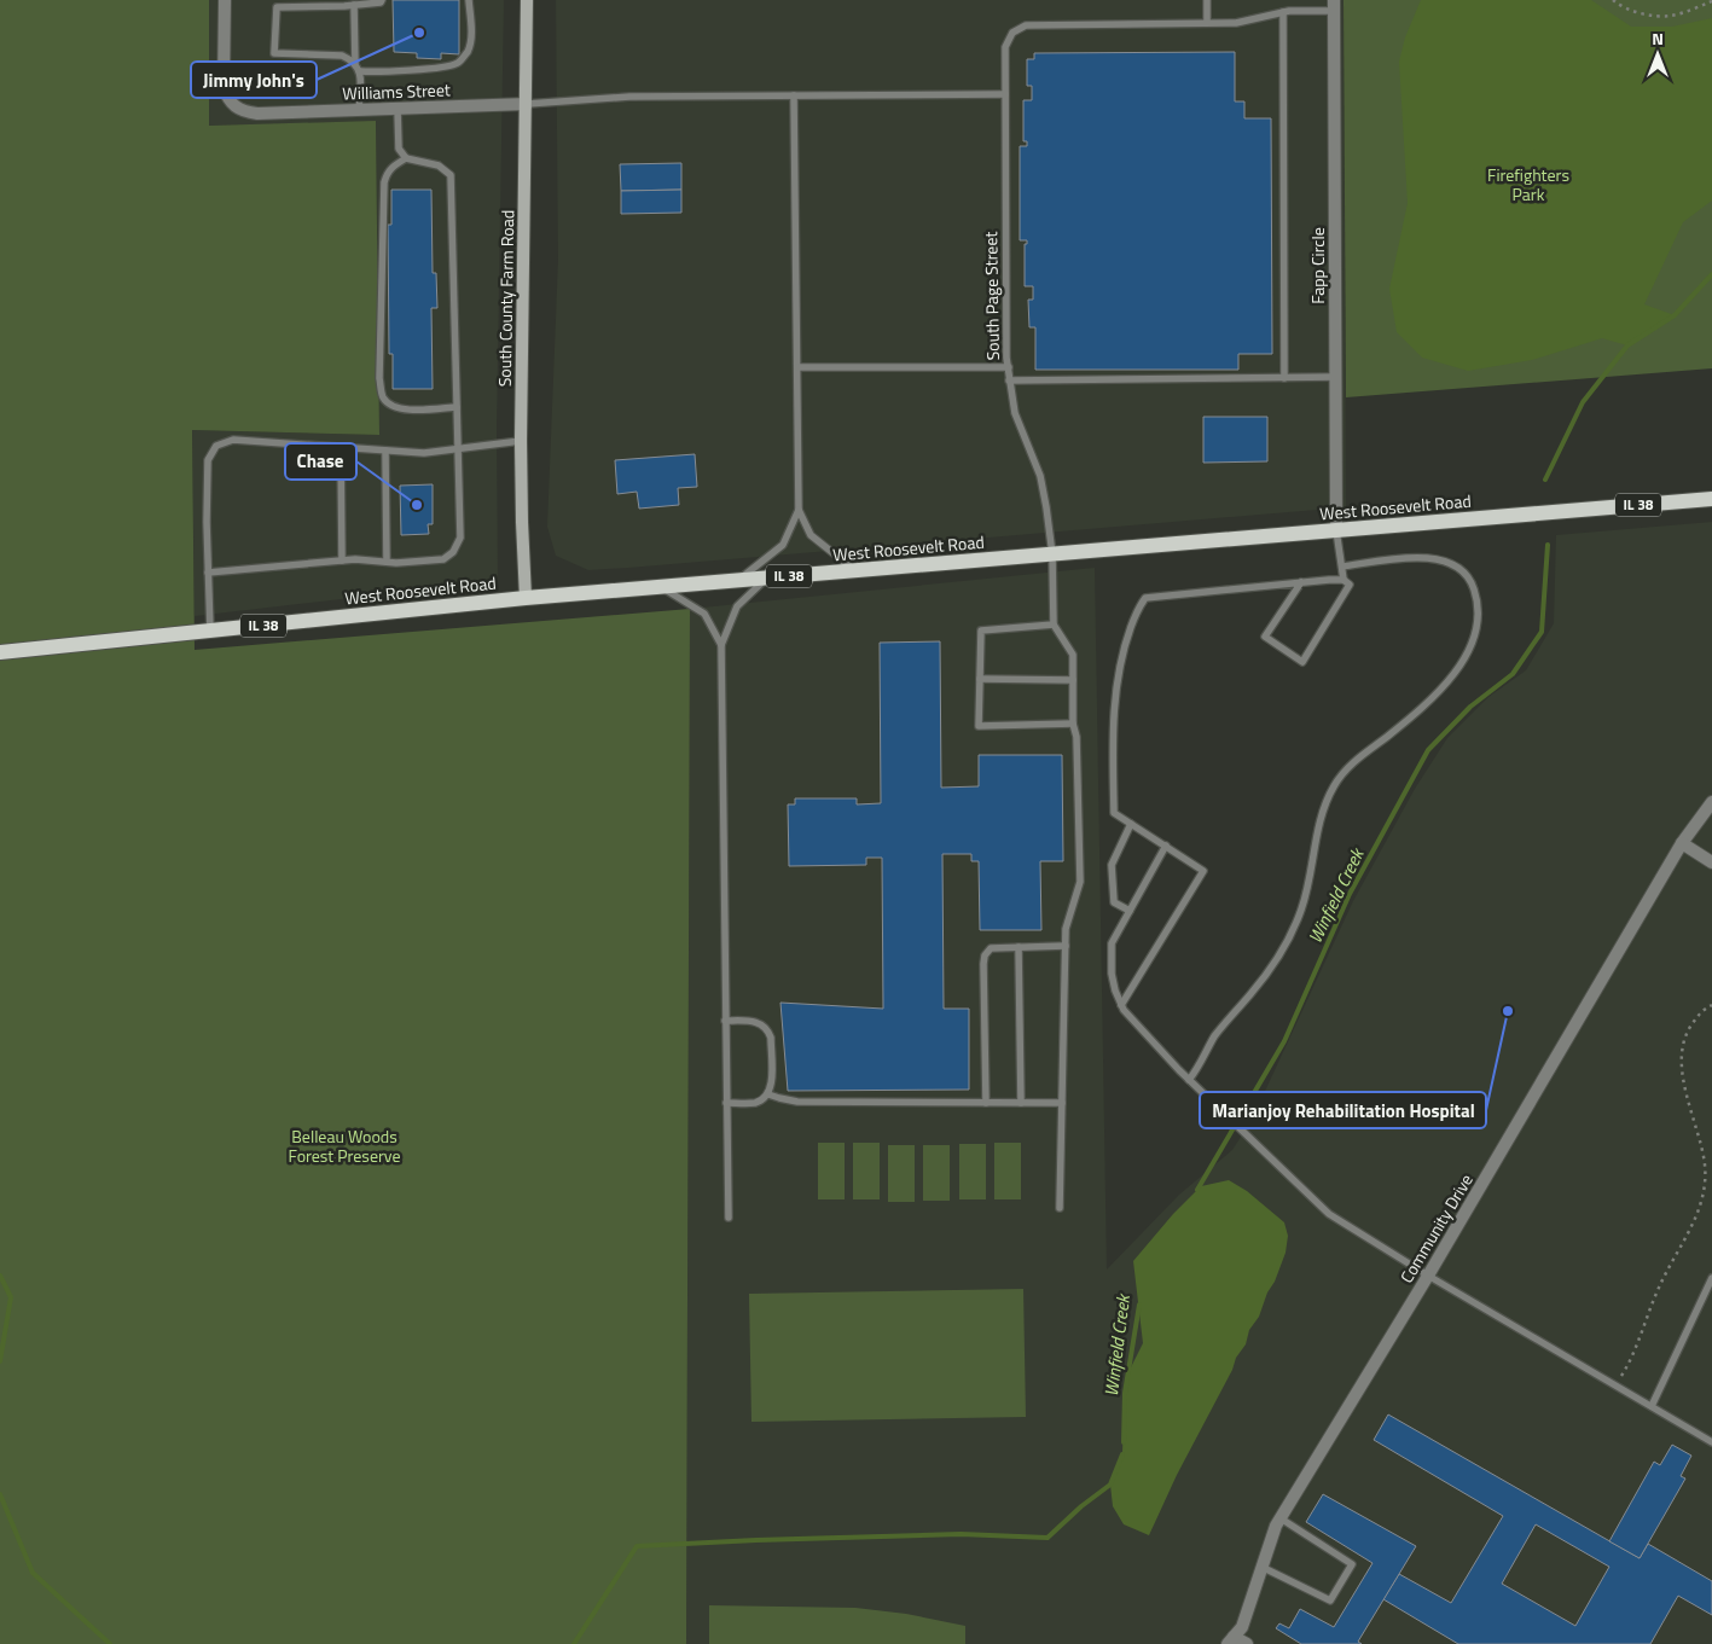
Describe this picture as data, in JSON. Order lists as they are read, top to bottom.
{
  "streets": {
    "main road": ["South County Farm Road", "IL 38", "West Roosevelt Road"],
    "street": ["Williams Street", "Fapp Circle", "Community Drive"],
    "lane": ["South Page Street"]
  },
  "crossings": [
    ["Williams Street", "South County Farm Road"],
    ["Fapp Circle", "West Roosevelt Road"],
    ["South Page Street", "West Roosevelt Road"],
    ["South County Farm Road", "West Roosevelt Road"]
  ],
  "water": ["Winfield Creek"],
  "parks": ["Firefighters Park", "Belleau Woods Forest Preserve"],
  "places": ["Jimmy John's", "Chase", "Marianjoy Rehabilitation Hospital"],
  "north": "top"
}
